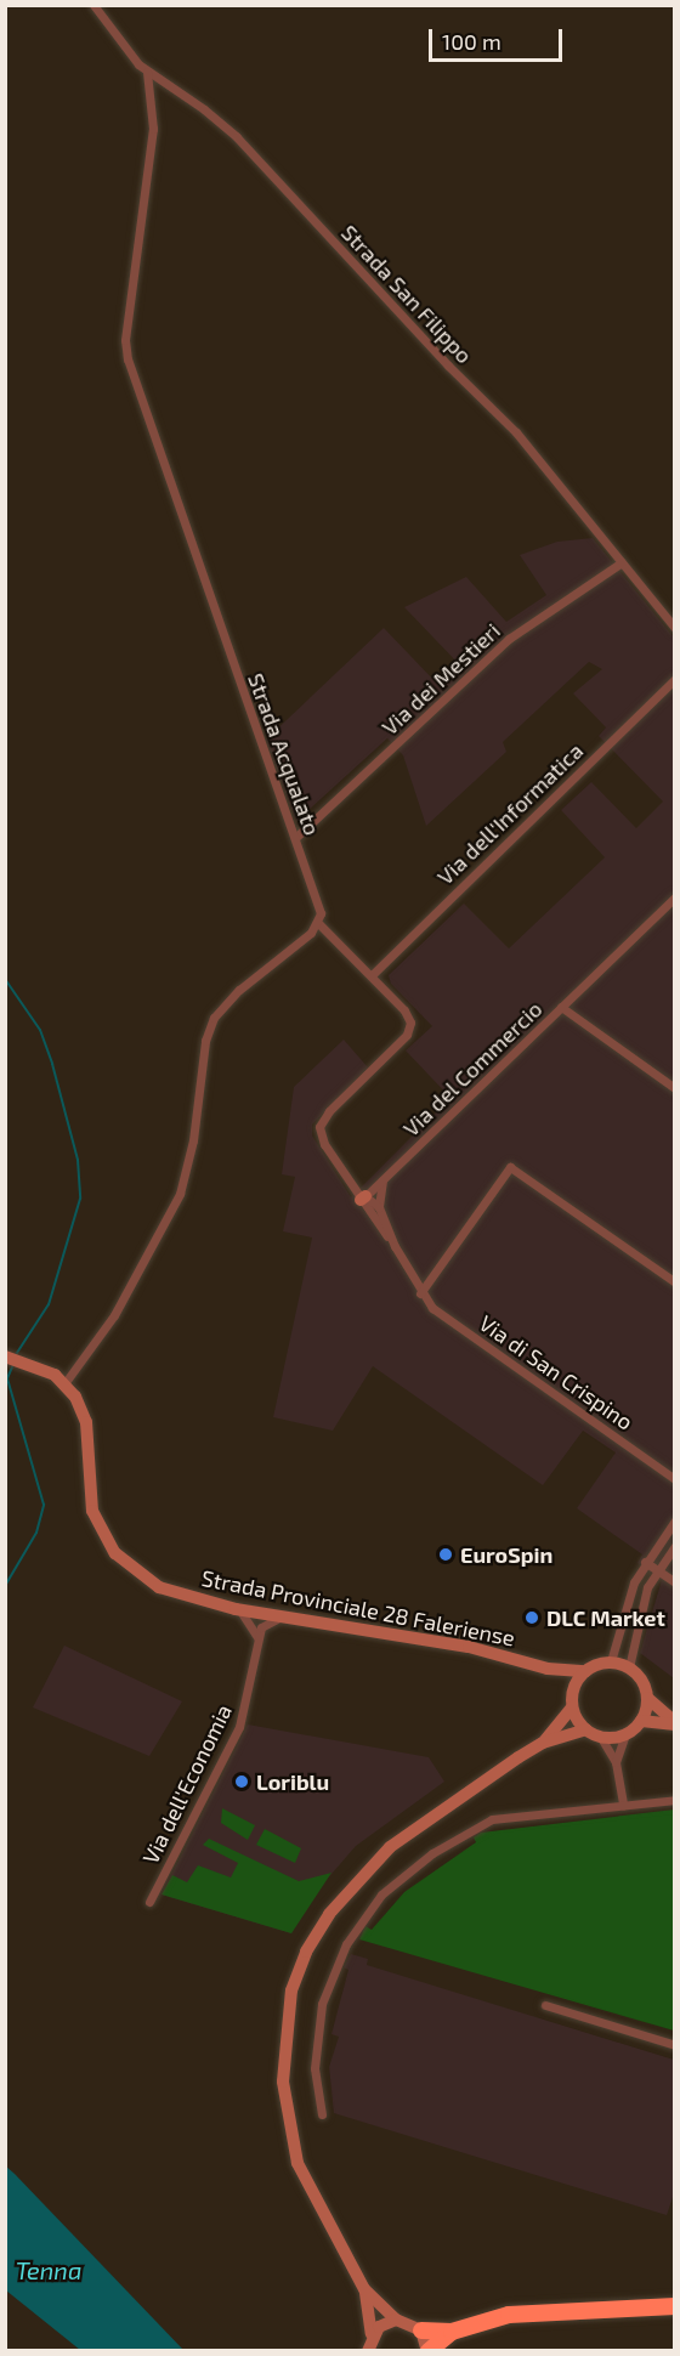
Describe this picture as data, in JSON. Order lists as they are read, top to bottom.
{
  "streets": {
    "main road": ["Strada Provinciale 28 Faleriense"],
    "street": [
      "Strada San Filippo",
      "Via dei Mestieri",
      "Strada Acqualato",
      "Via dell'Informatica",
      "Via del Commercio",
      "Via di San Crispino",
      "Via dell'Economia"
    ]
  },
  "crossings": [
    ["Strada San Filippo", "Via dei Mestieri"],
    ["Strada San Filippo", "Strada Acqualato"],
    ["Via dei Mestieri", "Strada Acqualato"]
  ],
  "water": ["Tenna"],
  "places": ["EuroSpin", "DLC Market", "Loriblu"],
  "scale_bar": "100 m"
}
